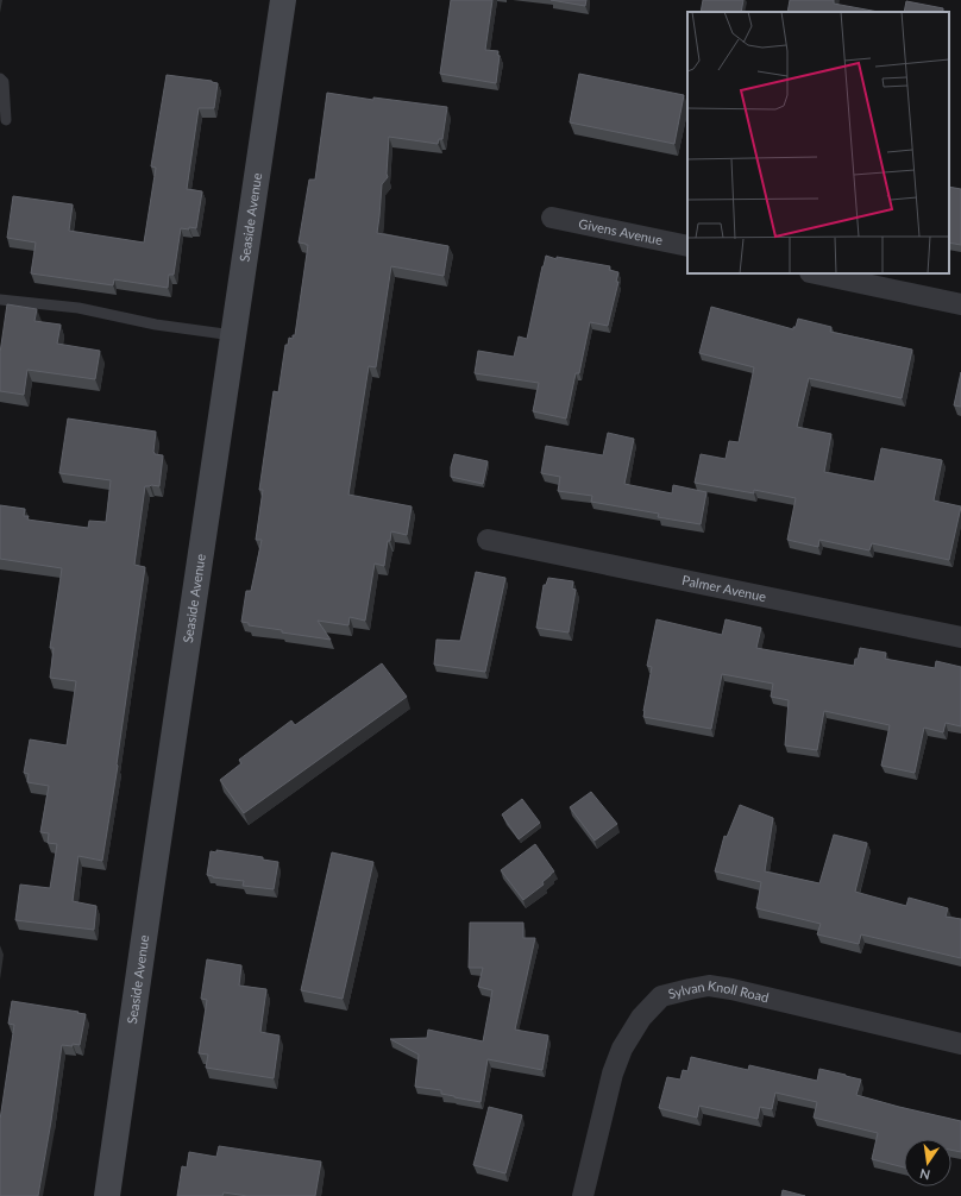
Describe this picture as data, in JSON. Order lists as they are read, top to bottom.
{
  "streets": {
    "main road": ["Seaside Avenue"],
    "street": ["Givens Avenue", "Palmer Avenue", "Sylvan Knoll Road"]
  },
  "north": "bottom"
}
